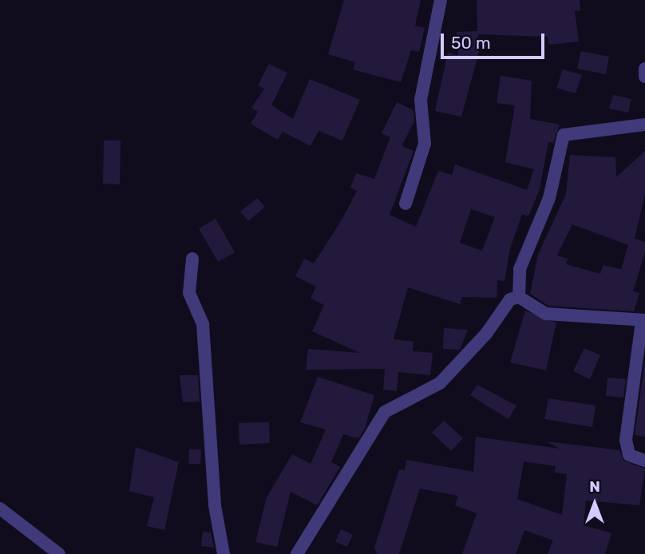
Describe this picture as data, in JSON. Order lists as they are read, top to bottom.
{
  "scale_bar": "50 m",
  "north": "top"
}
